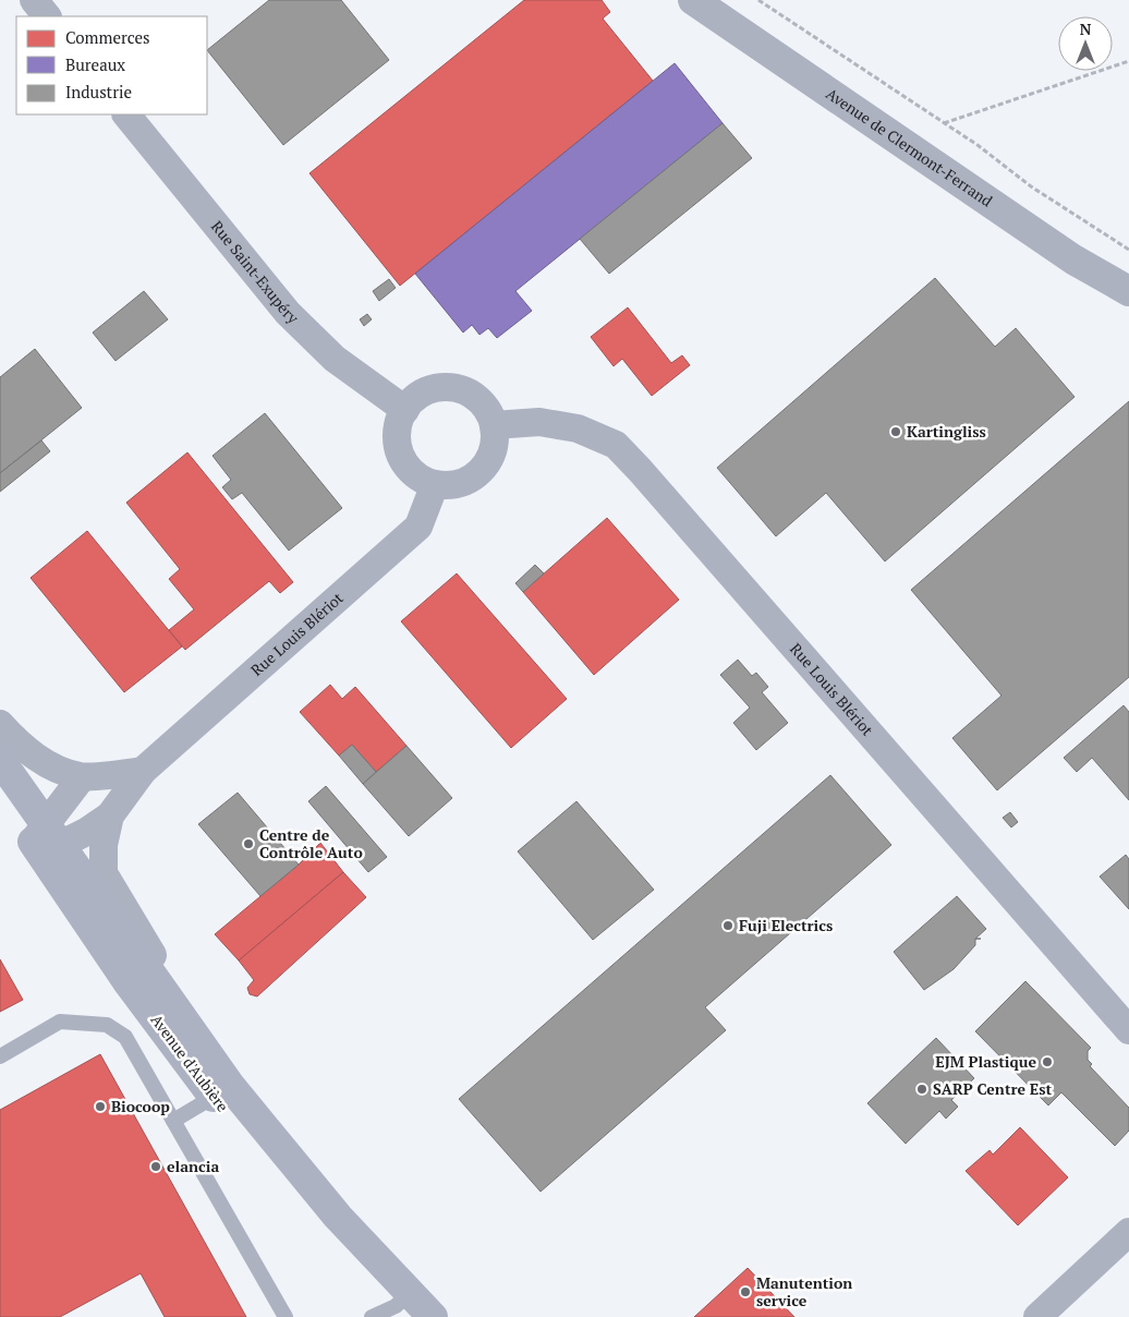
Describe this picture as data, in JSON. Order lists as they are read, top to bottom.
{
  "streets": {
    "main road": ["Avenue d'Aubière"],
    "street": ["Avenue de Clermont-Ferrand", "Rue Saint-Exupéry", "Rue Louis Blériot"]
  },
  "crossings": [
    ["Rue Saint-Exupéry", "Rue Louis Blériot"],
    ["Rue Louis Blériot", "Avenue d'Aubière"]
  ],
  "places": [
    "Kartingliss",
    "Centre de Contrôle Auto",
    "Fuji Electrics",
    "EJM Plastique",
    "SARP Centre Est",
    "Biocoop",
    "elancia",
    "Manutention service"
  ],
  "legend": ["Commerces", "Bureaux", "Industrie"],
  "north": "top"
}
